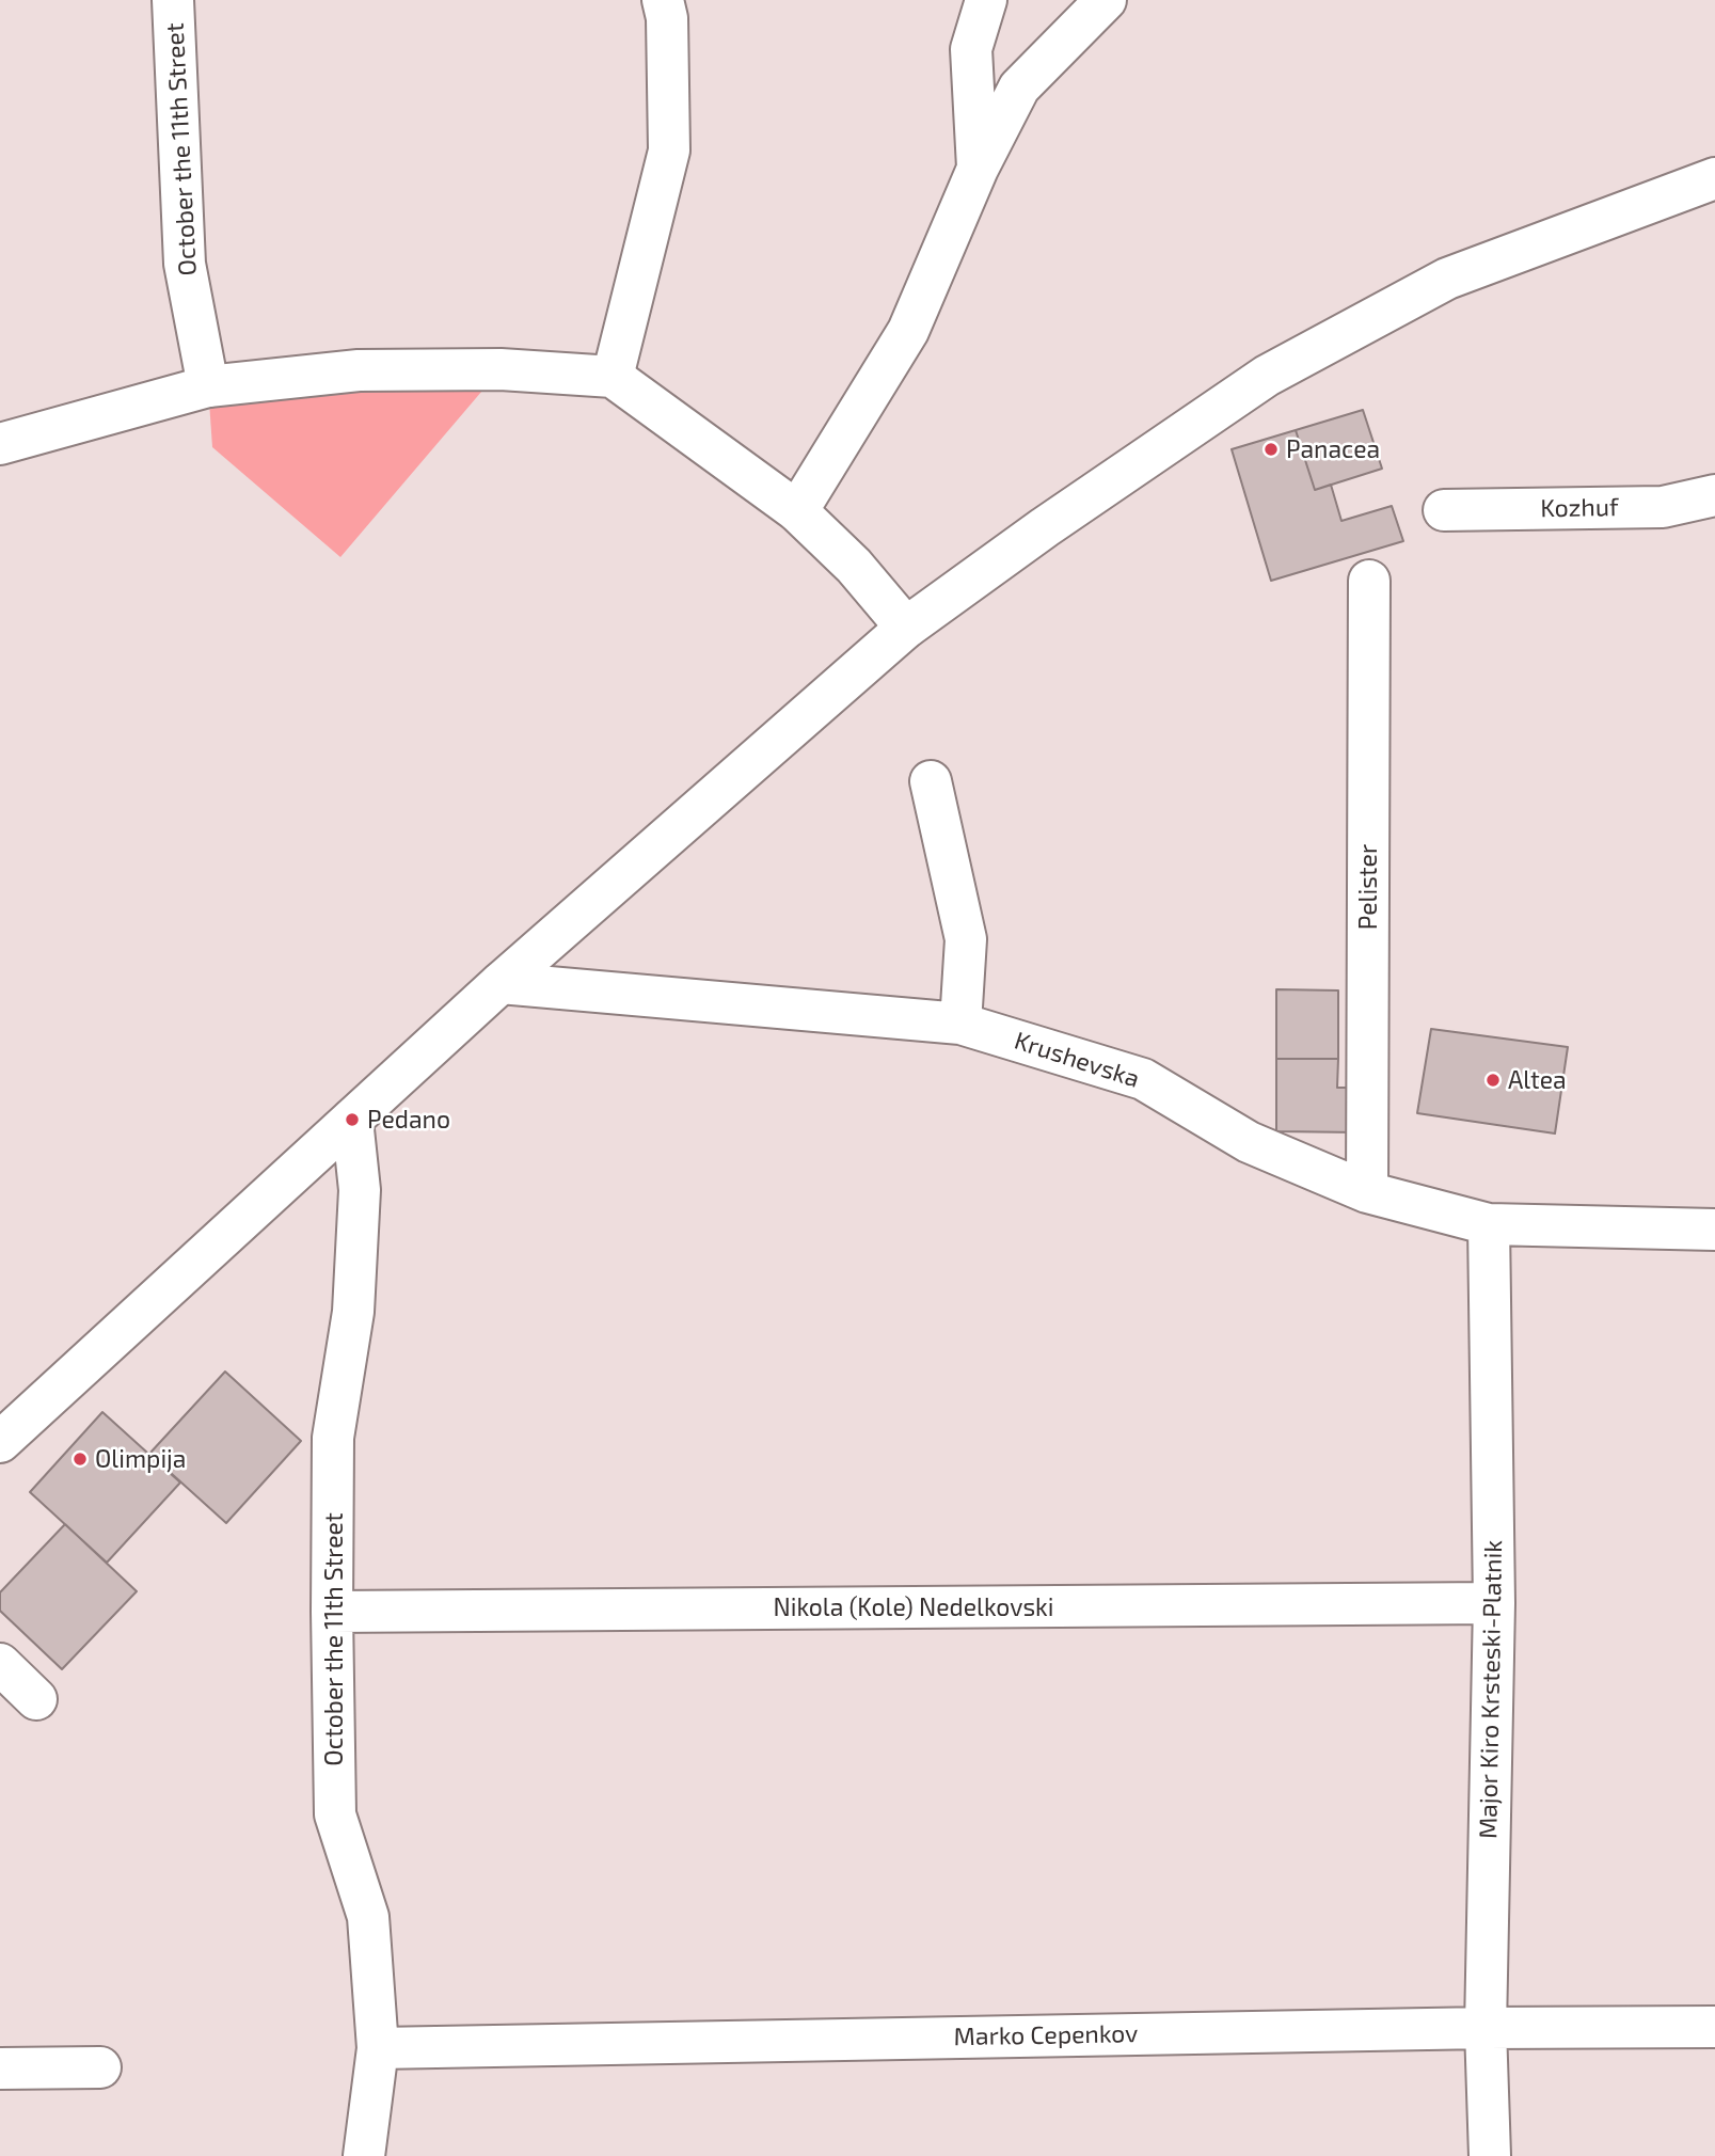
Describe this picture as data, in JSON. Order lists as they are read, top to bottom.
{
  "streets": {
    "street": [
      "October the 11th Street",
      "Kozhuf",
      "Pelister",
      "Krushevska",
      "Nikola (Kole) Nedelkovski",
      "Major Kiro Krsteski-Platnik",
      "Marko Cepenkov"
    ]
  },
  "crossings": [
    ["October the 11th Street", "Nikola (Kole) Nedelkovski"],
    ["October the 11th Street", "Marko Cepenkov"],
    ["Pelister", "Krushevska"],
    ["Krushevska", "Major Kiro Krsteski-Platnik"],
    ["Nikola (Kole) Nedelkovski", "Major Kiro Krsteski-Platnik"],
    ["Major Kiro Krsteski-Platnik", "Marko Cepenkov"]
  ],
  "places": [
    "Panacea",
    "Altea",
    "Pedano",
    "Olimpija"
  ]
}
